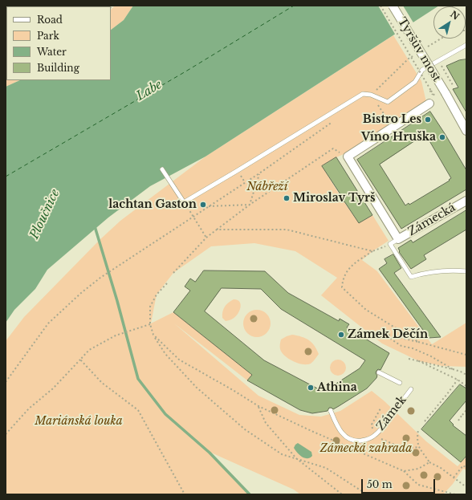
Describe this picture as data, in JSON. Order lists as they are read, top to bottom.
{
  "streets": {
    "street": ["Tyršův most", "Zámecká"],
    "lane": ["Zámek"]
  },
  "water": ["Labe", "Ploučnice"],
  "parks": ["Nábřeží", "Mariánská louka", "Zámecká zahrada"],
  "places": [
    "Bistro Les",
    "Víno Hruška",
    "Miroslav Tyrš",
    "lachtan Gaston",
    "Zámek Děčín",
    "Athina"
  ],
  "legend": [
    "Road",
    "Park",
    "Water",
    "Building"
  ],
  "scale_bar": "50 m",
  "north": "top right"
}
